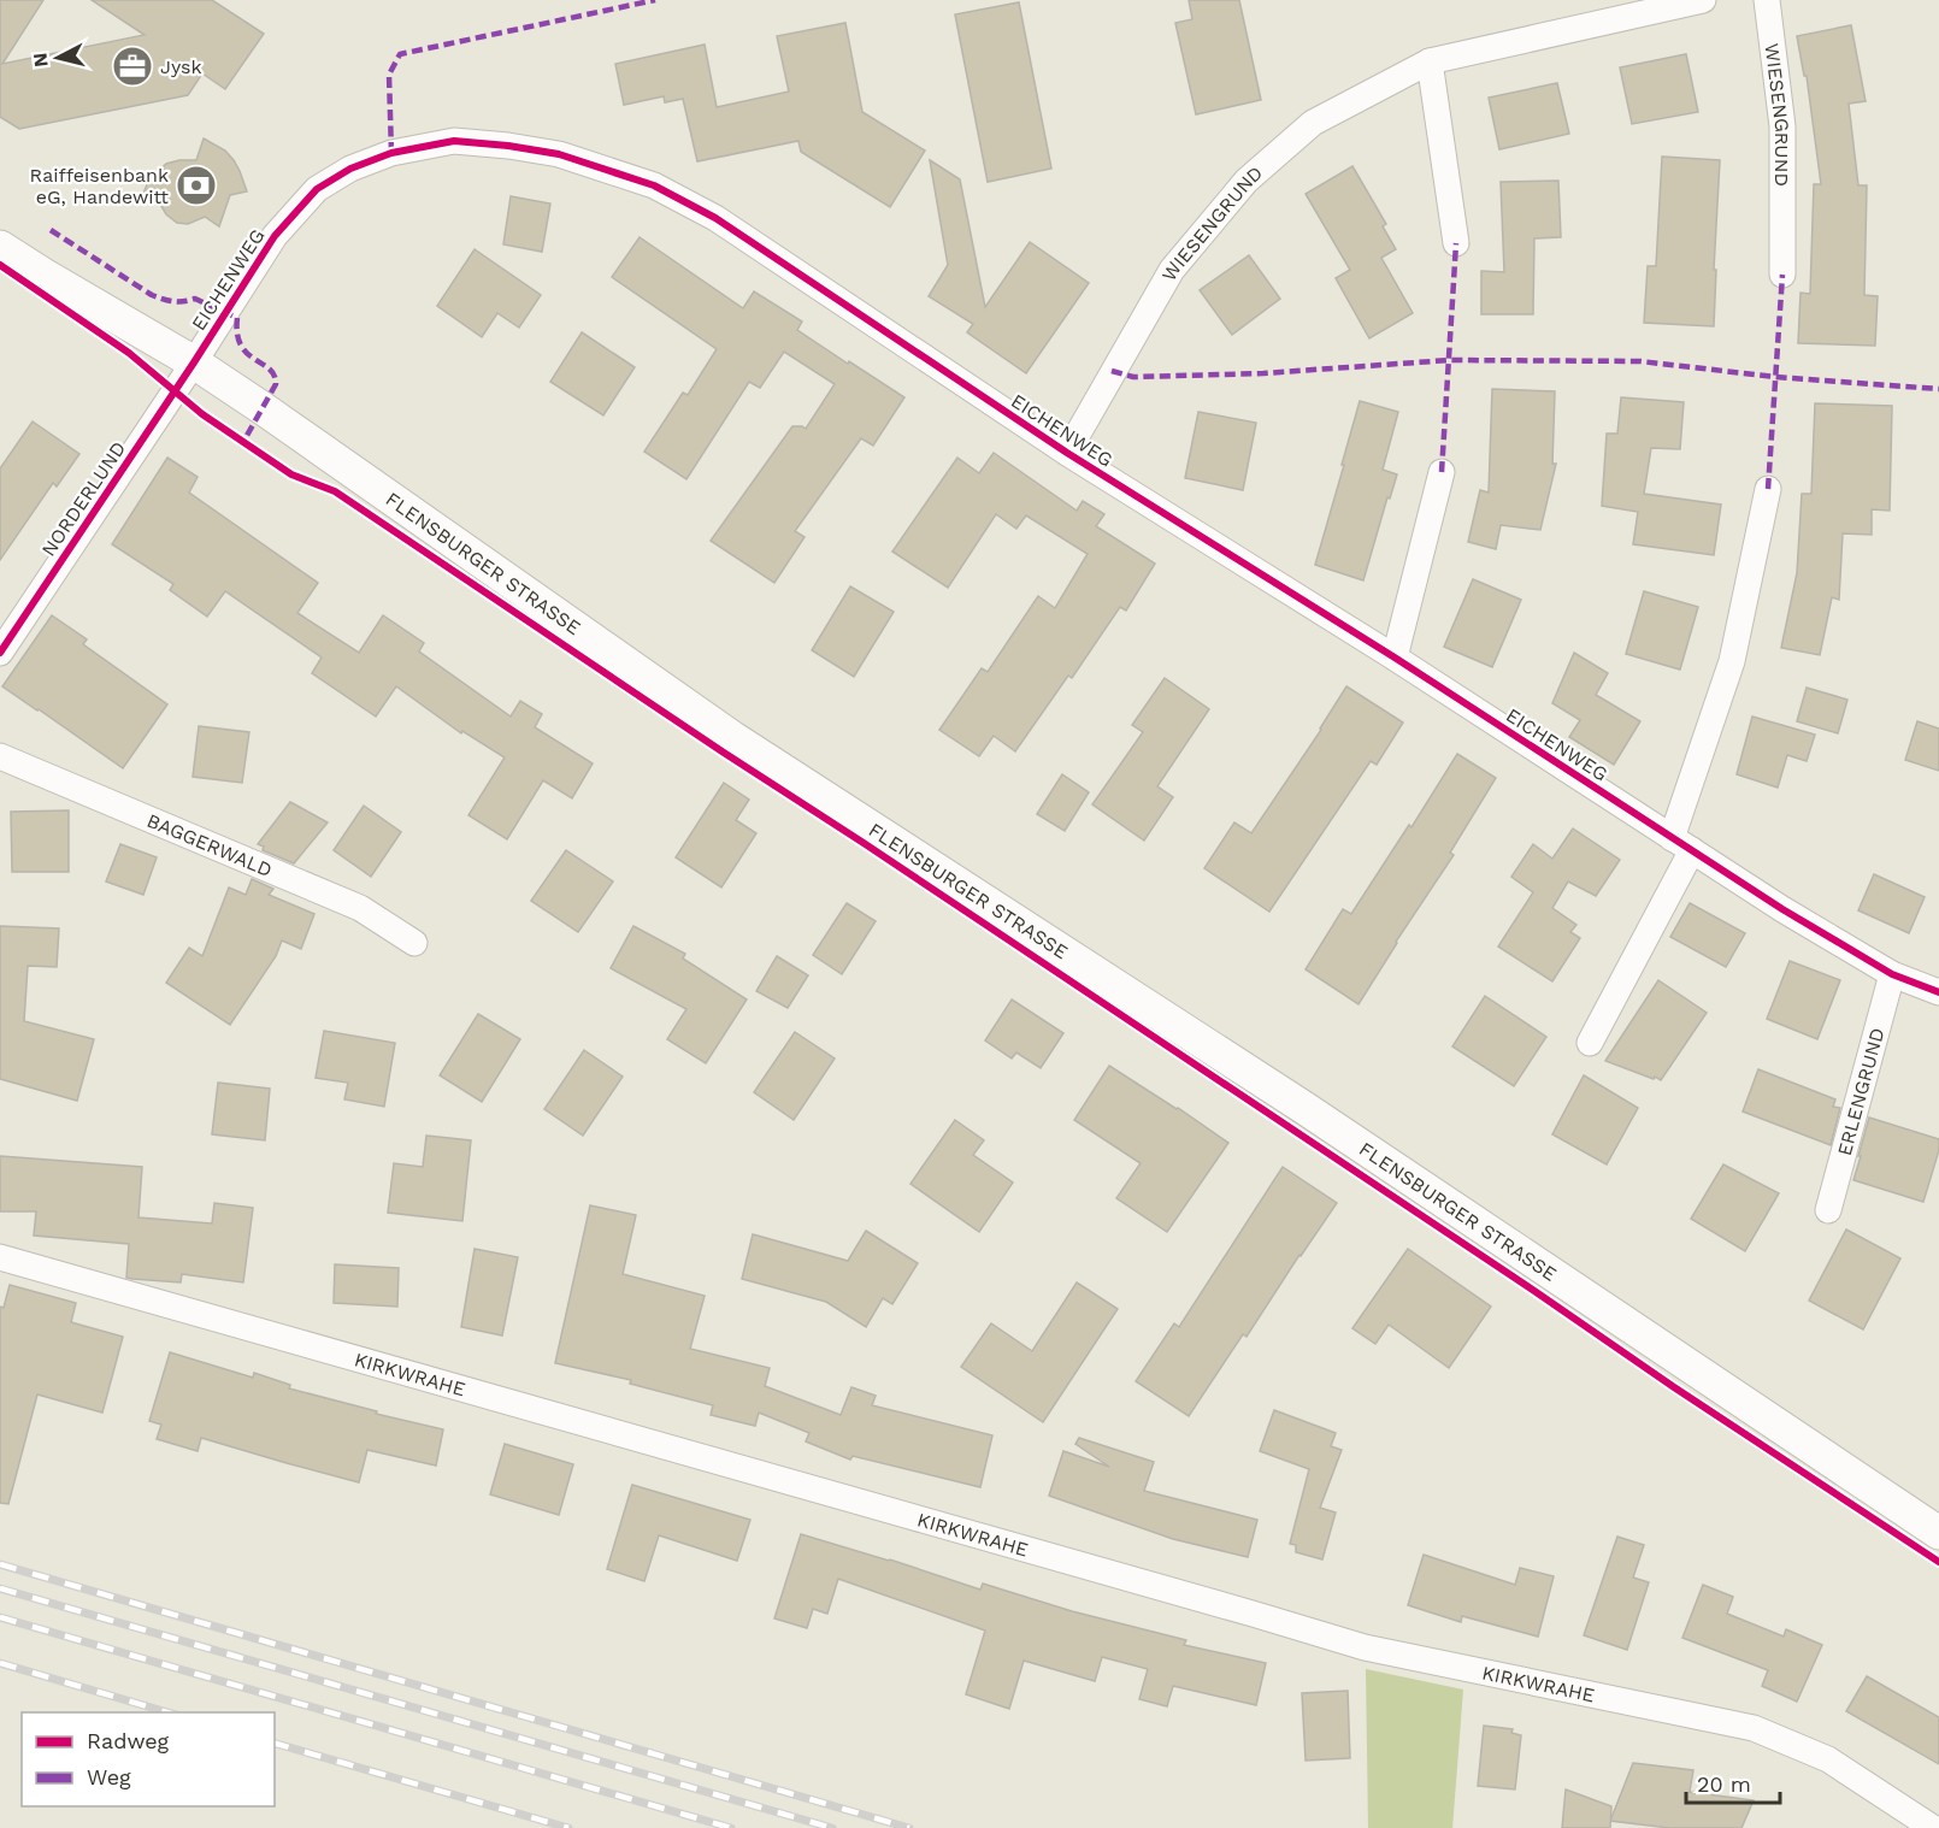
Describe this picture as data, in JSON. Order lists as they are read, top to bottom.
{
  "streets": {
    "street": [
      "WIESENGRUND",
      "EICHENWEG",
      "NORDERLUND",
      "FLENSBURGER STRASSE",
      "BAGGERWALD",
      "ERLENGRUND",
      "KIRKWRAHE"
    ]
  },
  "crossings": [
    ["WIESENGRUND", "EICHENWEG"],
    ["EICHENWEG", "NORDERLUND"],
    ["EICHENWEG", "FLENSBURGER STRASSE"],
    ["EICHENWEG", "ERLENGRUND"],
    ["NORDERLUND", "FLENSBURGER STRASSE"]
  ],
  "places": {
    "office": ["Jysk"],
    "bank": ["Raiffeisenbank eG, Handewitt"]
  },
  "legend": ["Radweg", "Weg"],
  "scale_bar": "20 m",
  "north": "left"
}
